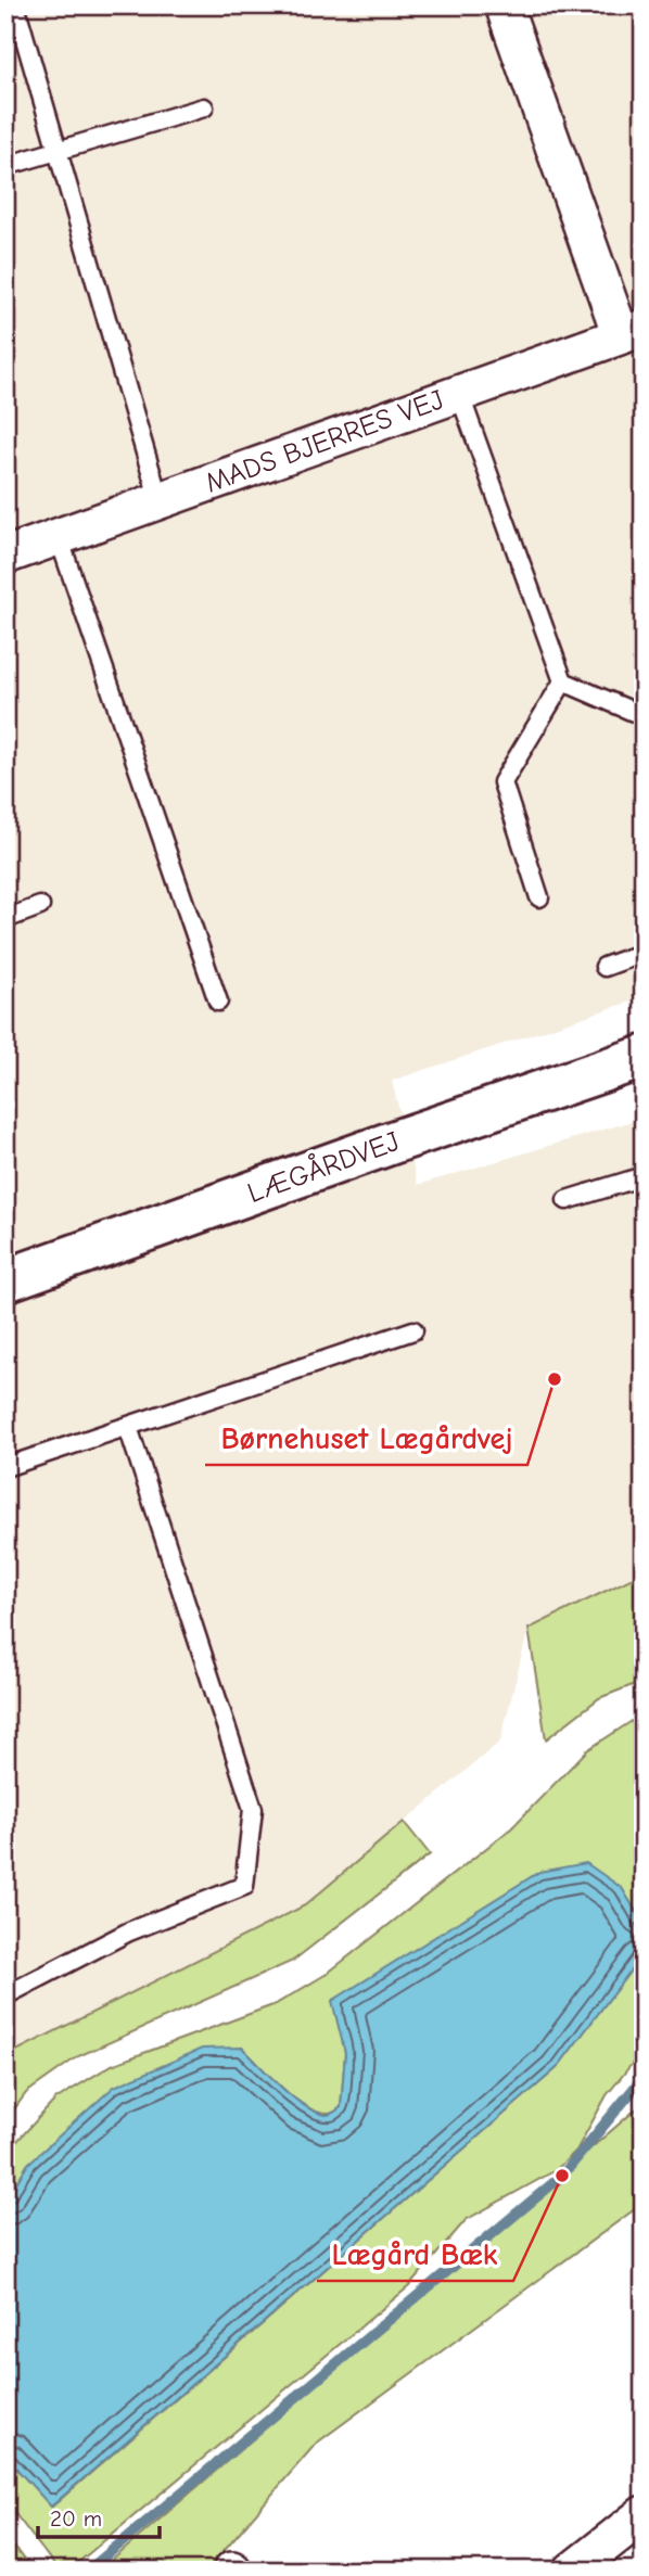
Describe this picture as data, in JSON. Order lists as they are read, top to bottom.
{
  "streets": {
    "street": ["MADS BJERRES VEJ", "LÆGÅRDVEJ"]
  },
  "places": ["Børnehuset Lægårdvej", "Lægård Bæk"],
  "scale_bar": "20 m"
}
